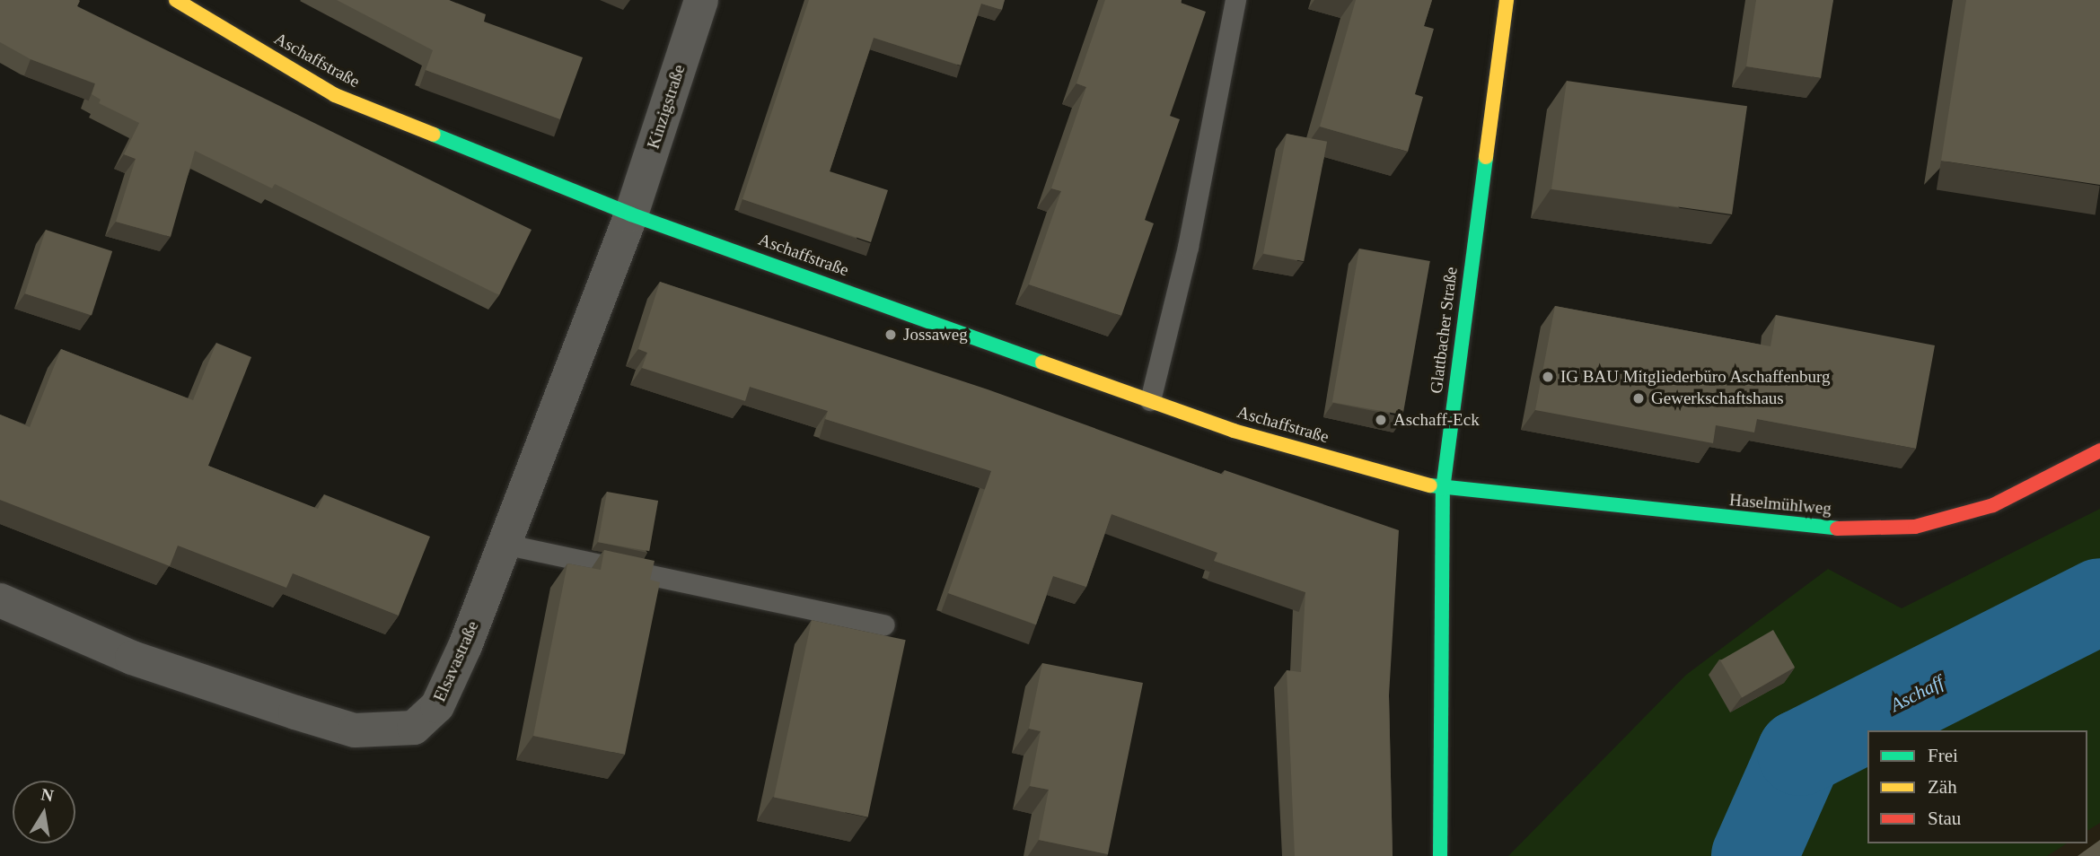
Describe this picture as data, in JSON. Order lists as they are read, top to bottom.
{
  "streets": {
    "street": [
      "Aschaffstraße",
      "Kinzigstraße",
      "Glattbacher Straße",
      "Haselmühlweg",
      "Elsavastraße"
    ]
  },
  "crossings": [
    ["Aschaffstraße", "Kinzigstraße"],
    ["Aschaffstraße", "Glattbacher Straße"],
    ["Aschaffstraße", "Haselmühlweg"],
    ["Aschaffstraße", "Elsavastraße"],
    ["Kinzigstraße", "Elsavastraße"],
    ["Glattbacher Straße", "Haselmühlweg"]
  ],
  "water": ["Aschaff"],
  "places": [
    "Jossaweg",
    "IG BAU Mitgliederbüro Aschaffenburg",
    "Gewerkschaftshaus",
    "Aschaff-Eck"
  ],
  "legend": ["Frei", "Zäh", "Stau"],
  "north": "top"
}
